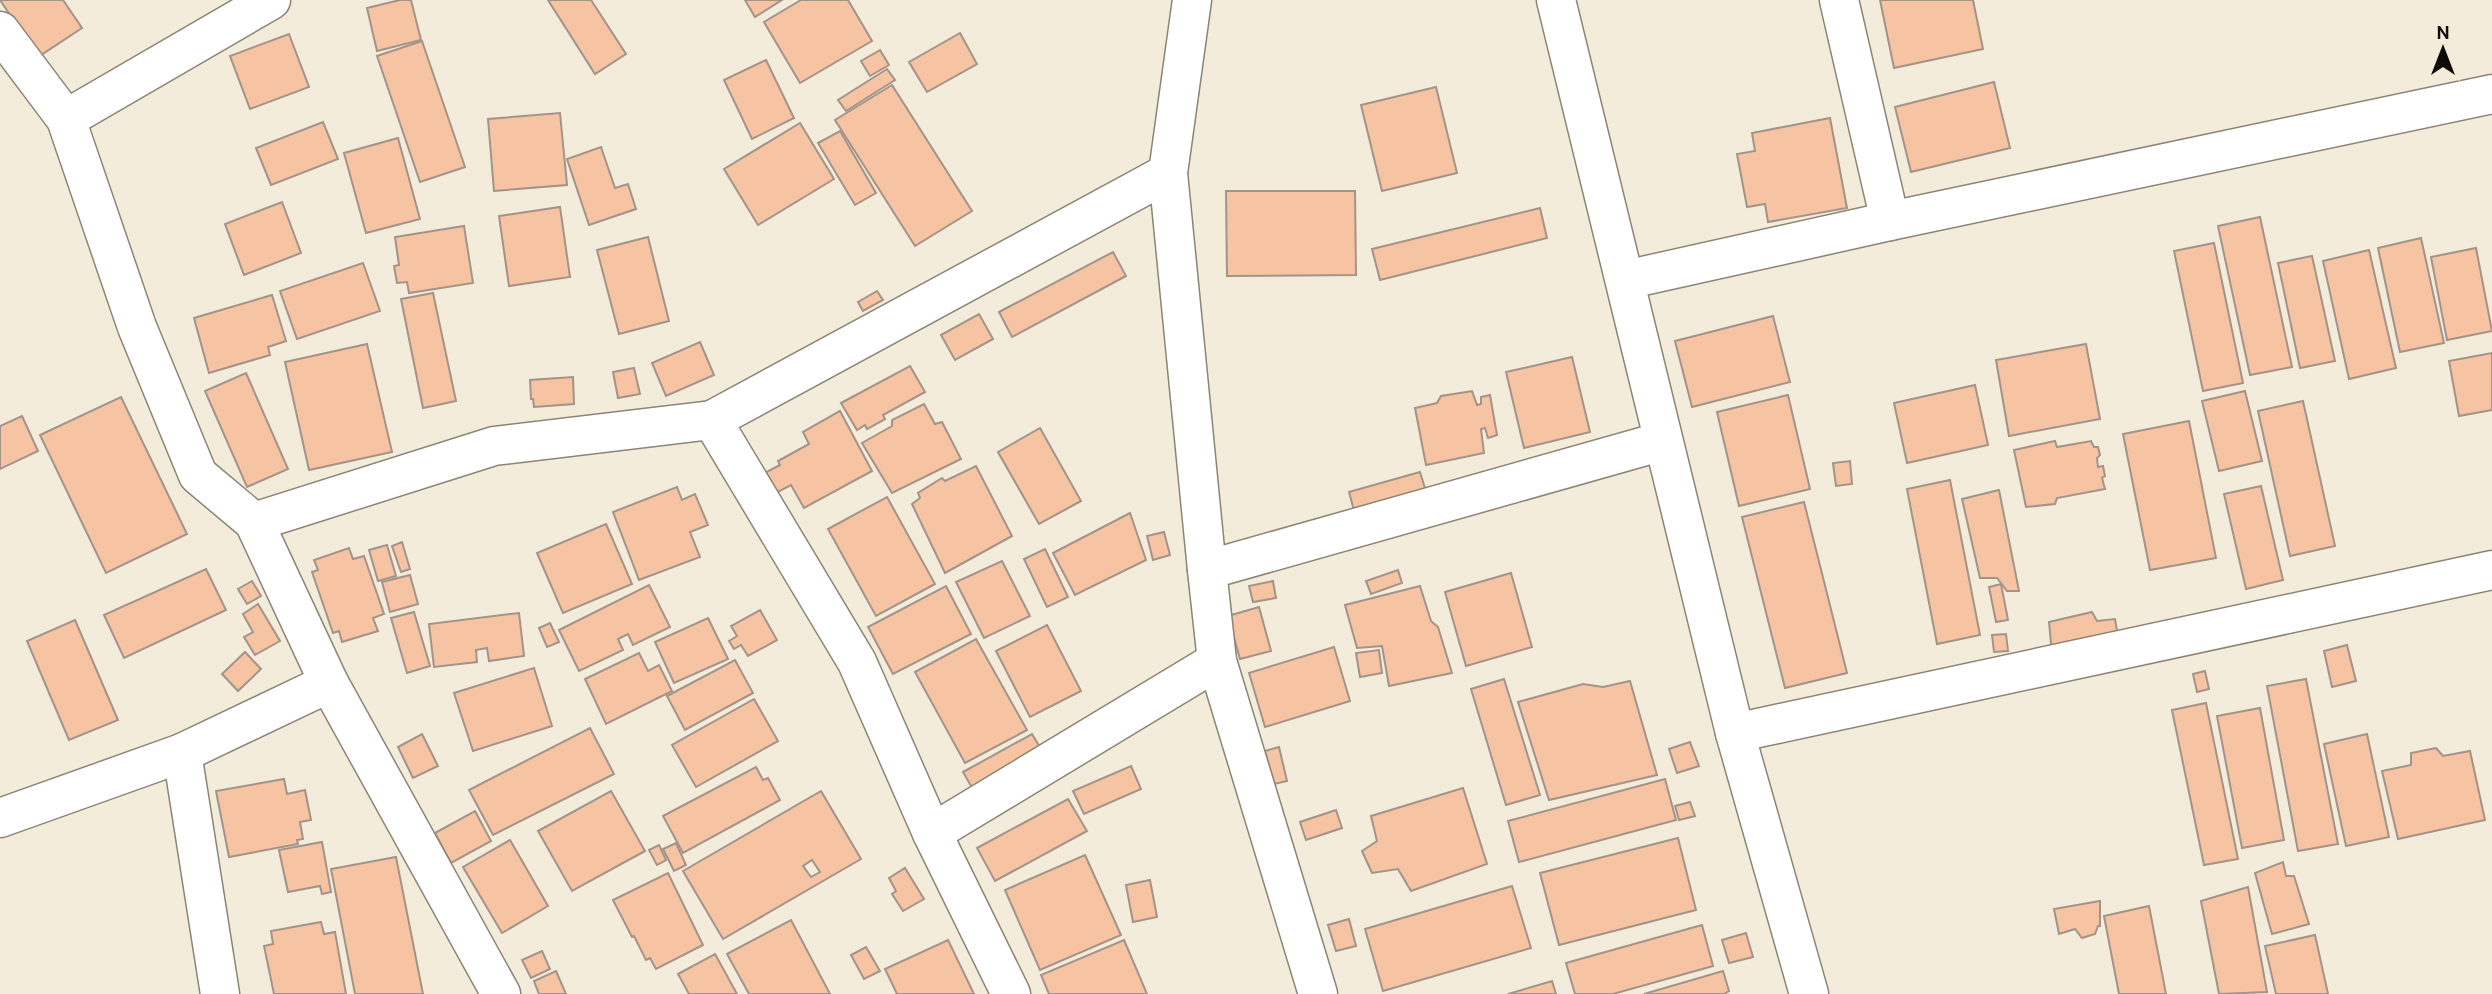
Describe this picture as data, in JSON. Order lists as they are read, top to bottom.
{
  "north": "top"
}
